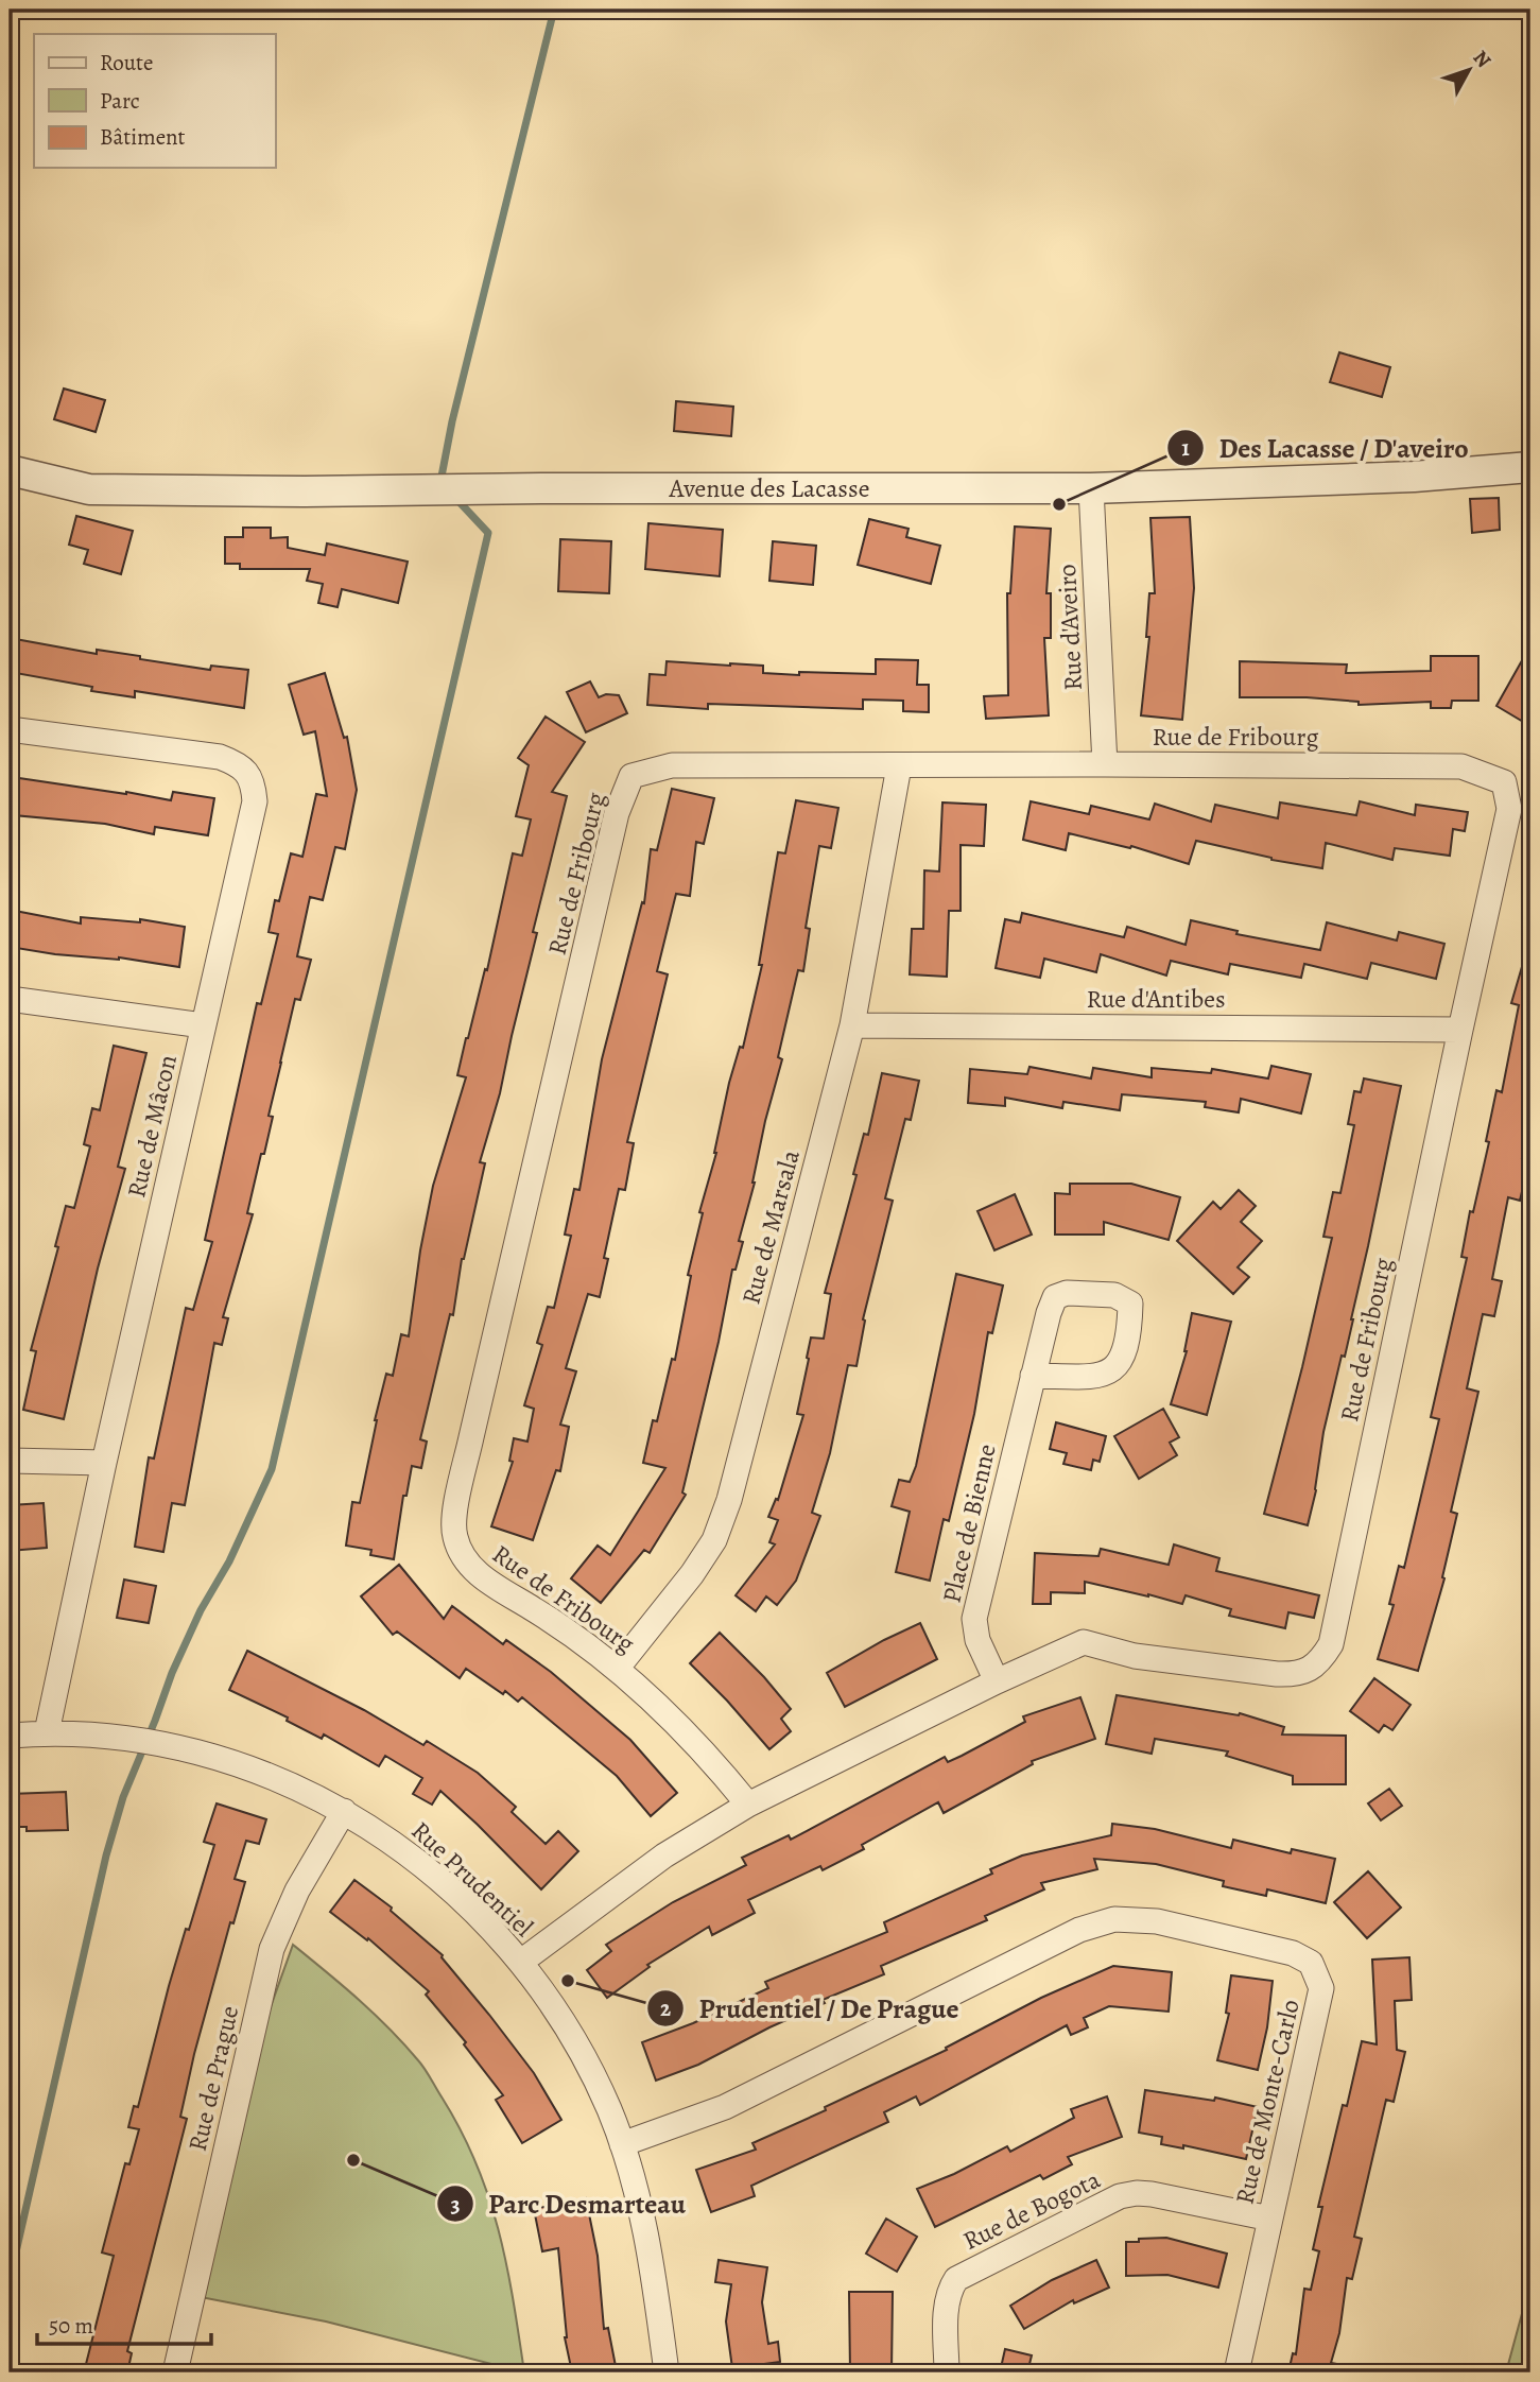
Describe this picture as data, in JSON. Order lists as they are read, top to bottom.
{
  "streets": {
    "street": [
      "Avenue des Lacasse",
      "Rue d'Aveiro",
      "Rue de Fribourg",
      "Rue d'Antibes",
      "Rue de Mâcon",
      "Rue de Marsala",
      "Place de Bienne",
      "Rue Prudentiel",
      "Rue de Prague",
      "Rue de Monte-Carlo",
      "Rue de Bogota"
    ]
  },
  "crossings": [
    ["Avenue des Lacasse", "Rue d'Aveiro"],
    ["Rue d'Aveiro", "Rue de Fribourg"],
    ["Rue de Fribourg", "Rue d'Antibes"],
    ["Rue de Fribourg", "Rue de Marsala"],
    ["Rue de Fribourg", "Place de Bienne"],
    ["Rue de Fribourg", "Rue Prudentiel"],
    ["Rue d'Antibes", "Rue de Marsala"],
    ["Rue de Mâcon", "Rue Prudentiel"],
    ["Rue Prudentiel", "Rue de Prague"],
    ["Rue Prudentiel", "Rue de Monte-Carlo"],
    ["Rue de Monte-Carlo", "Rue de Bogota"]
  ],
  "places": ["Des Lacasse / D'aveiro", "Prudentiel / De Prague", "Parc Desmarteau"],
  "legend": ["Route", "Parc", "Bâtiment"],
  "scale_bar": "50 m",
  "north": "top right"
}
